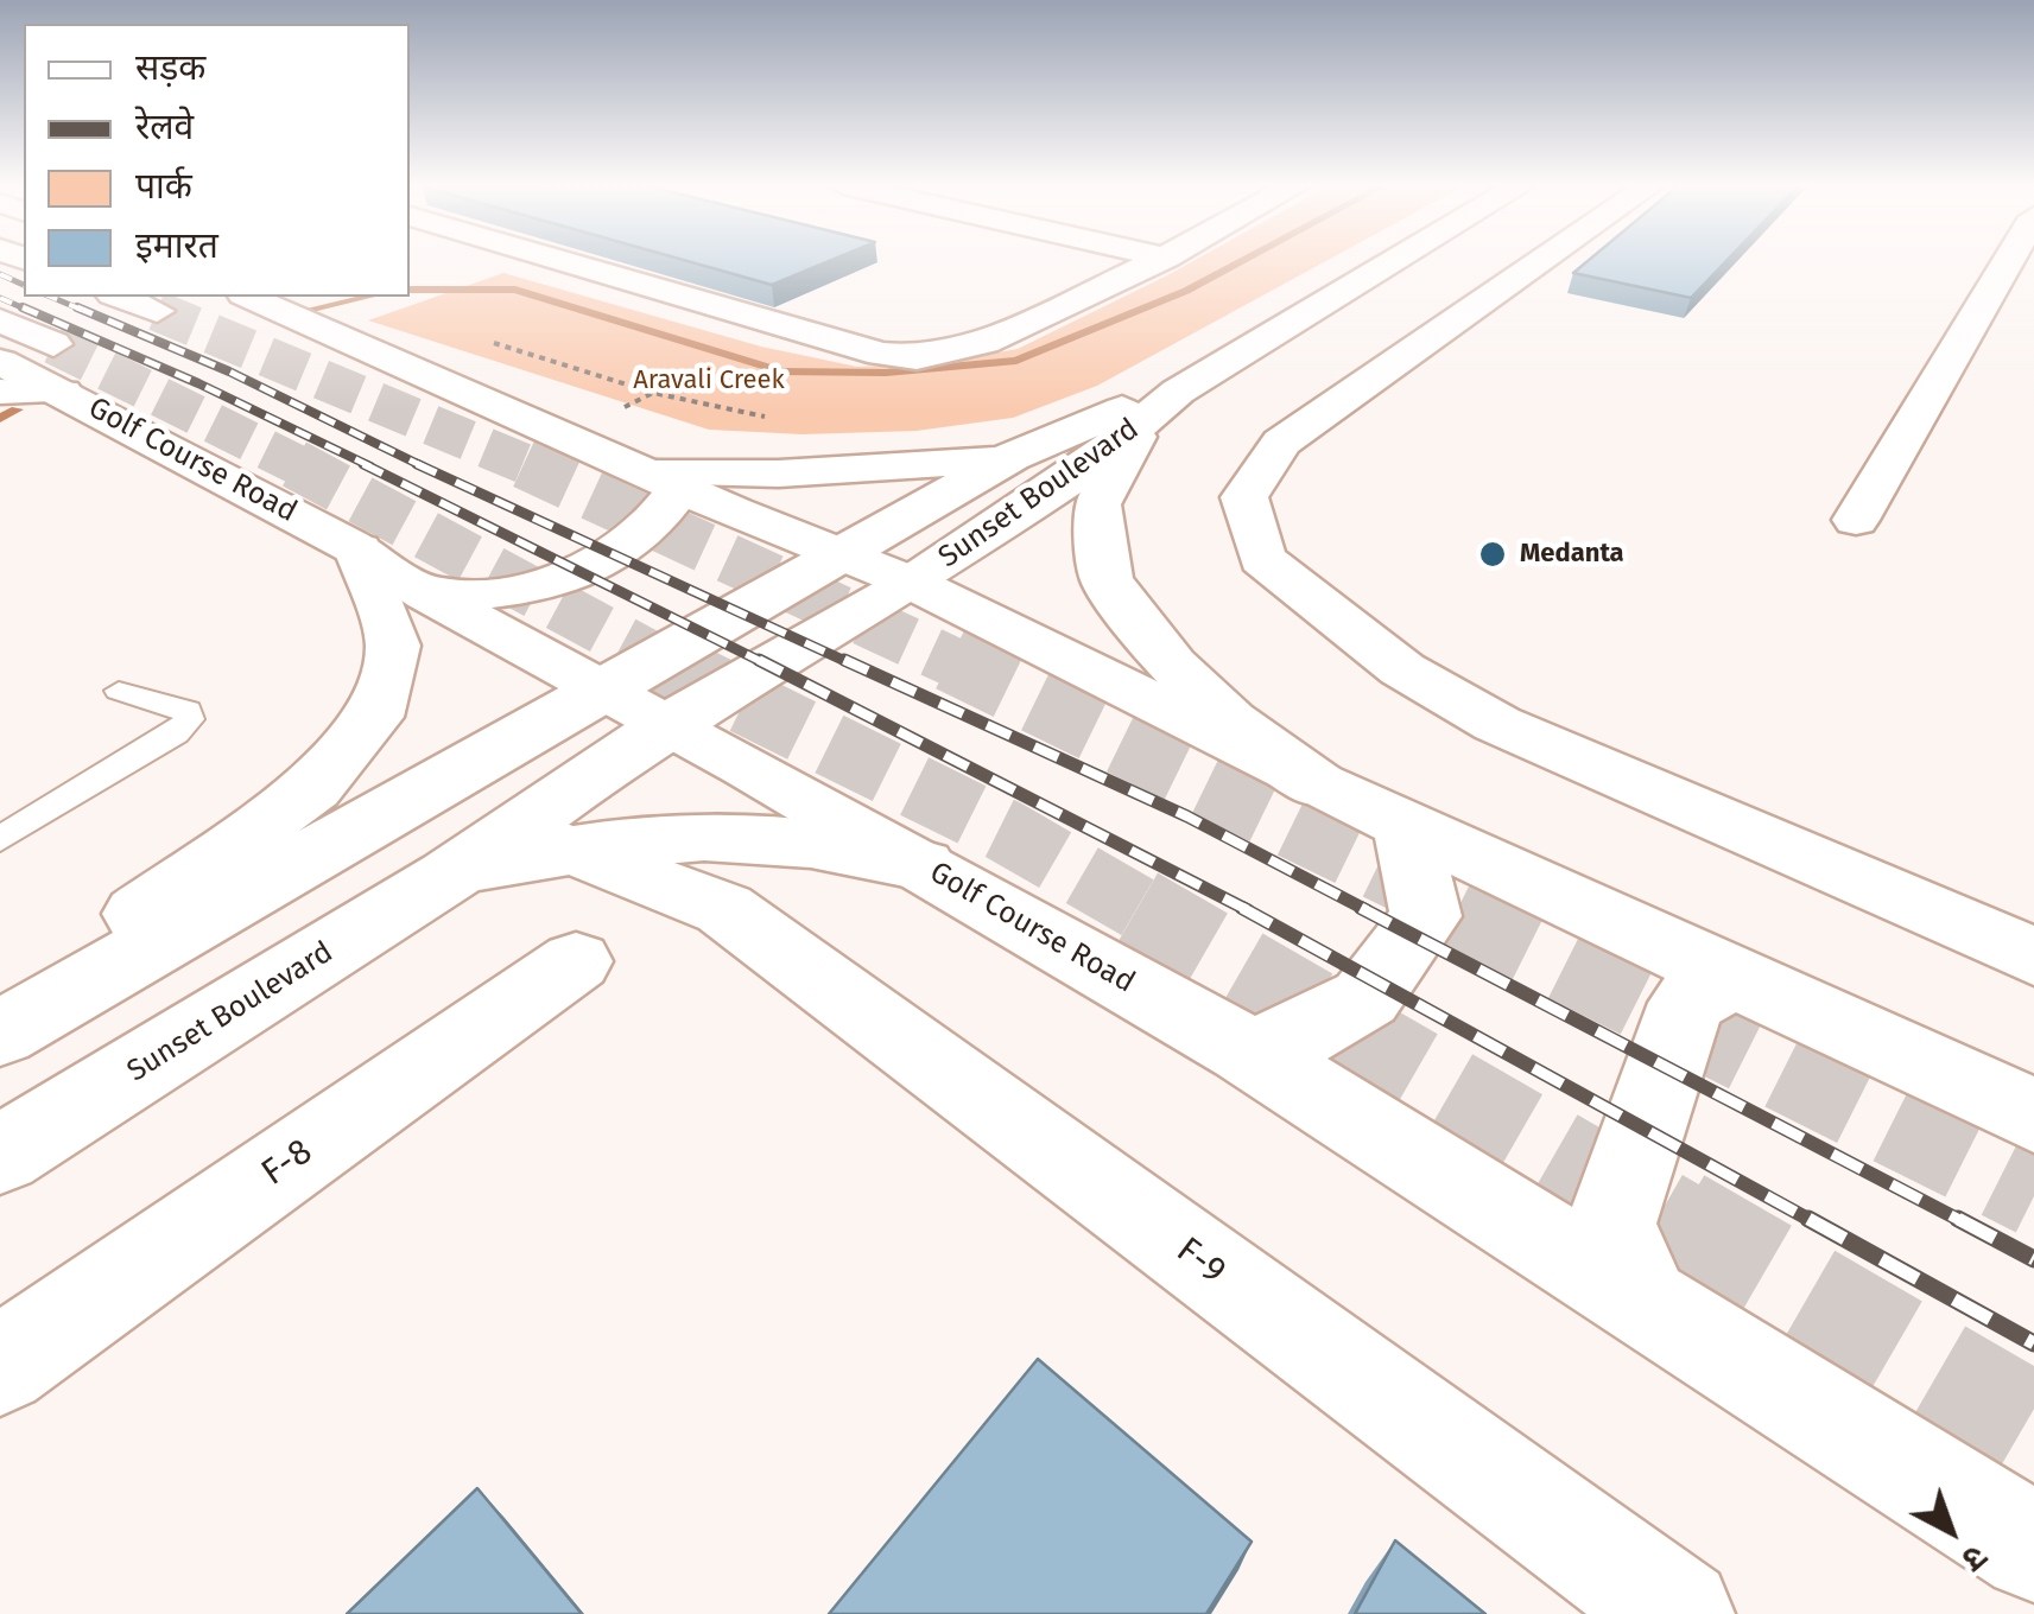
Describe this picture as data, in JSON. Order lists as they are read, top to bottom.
{
  "streets": {
    "street": [
      "Golf Course Road",
      "Sunset Boulevard",
      "F-8",
      "F-9"
    ]
  },
  "crossings": [
    ["Golf Course Road", "Sunset Boulevard"]
  ],
  "parks": ["Aravali Creek"],
  "places": ["Medanta"],
  "legend": [
    "सड़क",
    "रेलवे",
    "पार्क",
    "इमारत"
  ],
  "north": "bottom right"
}
